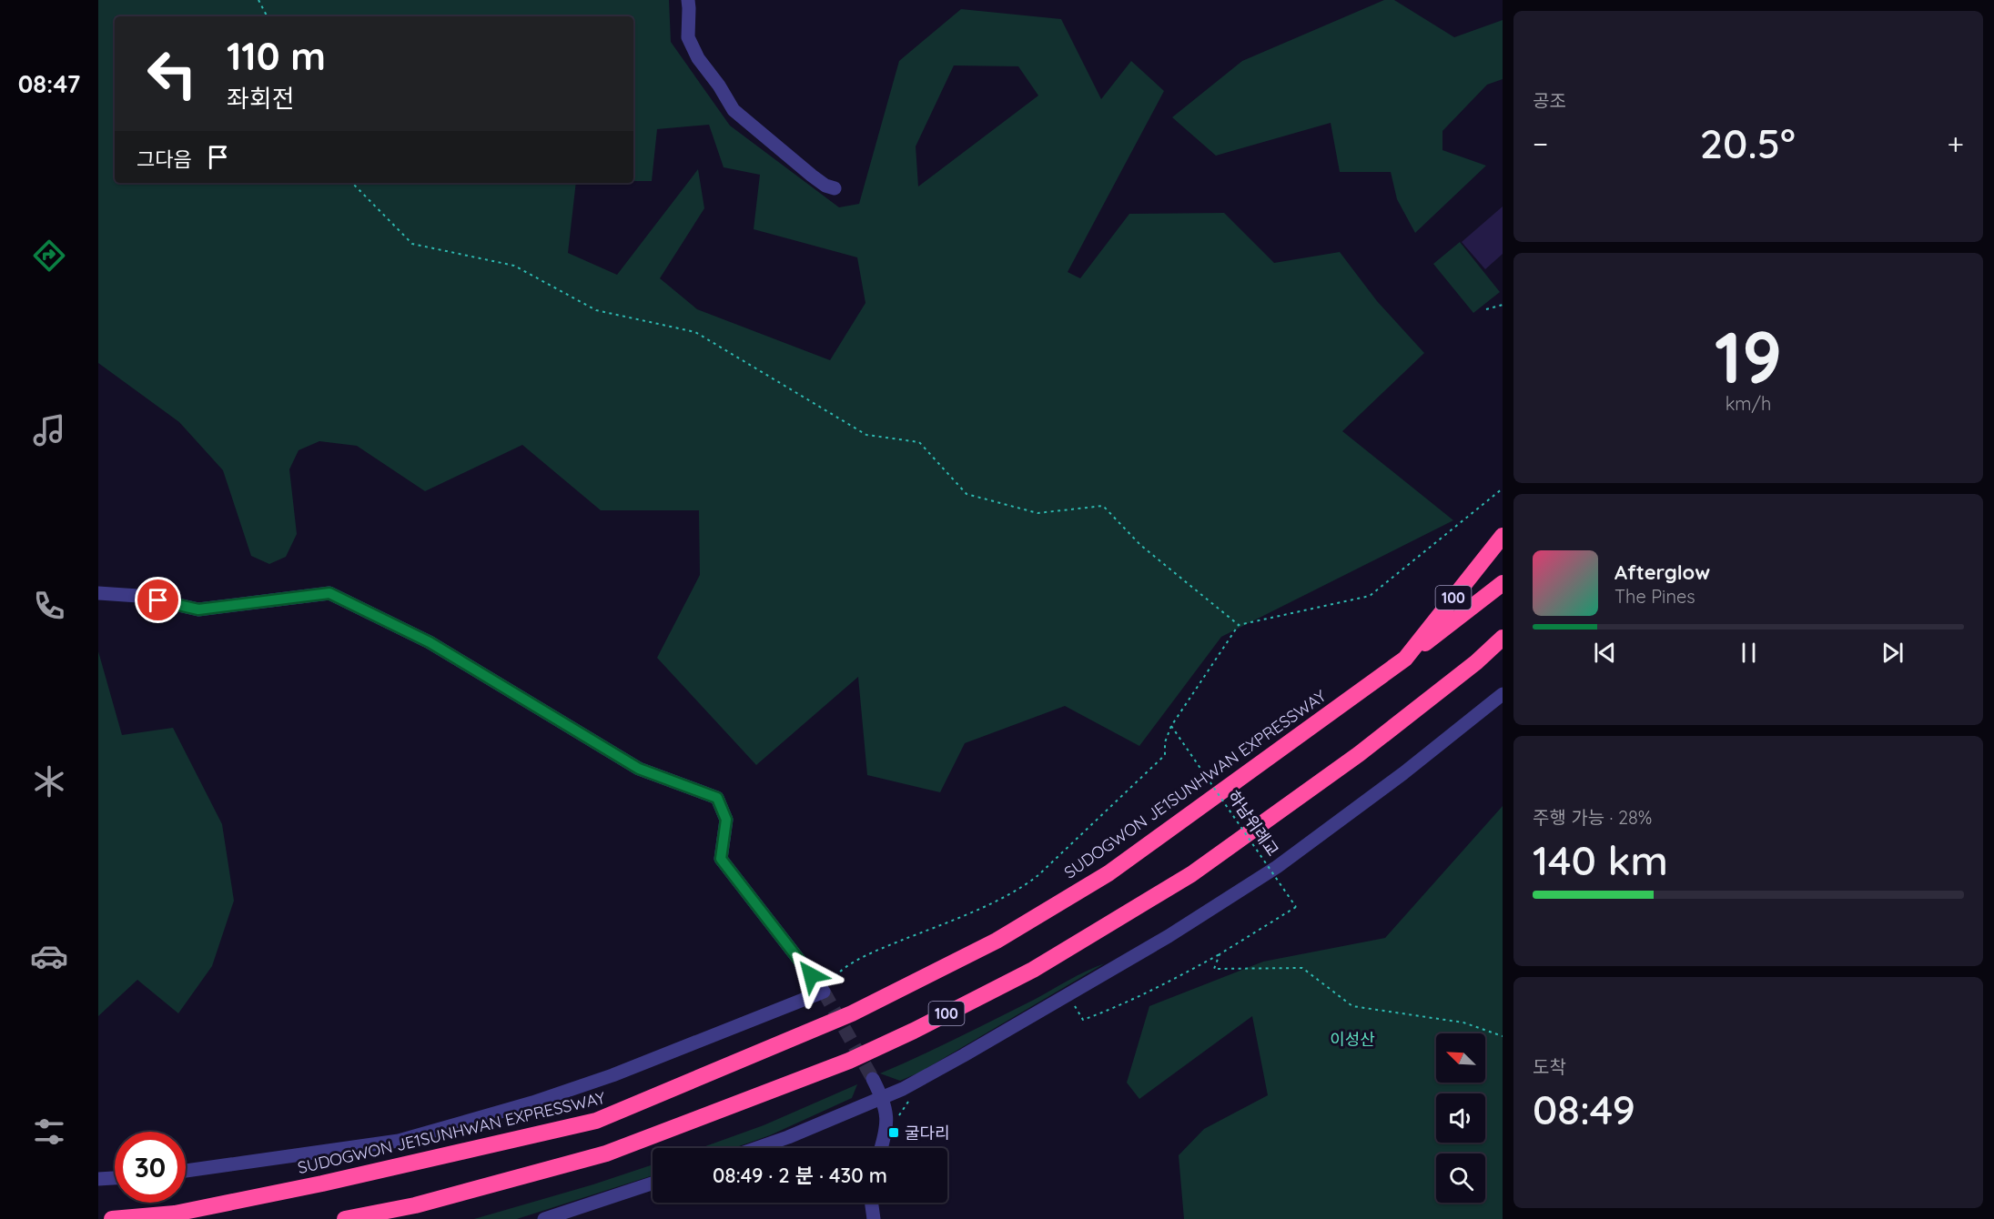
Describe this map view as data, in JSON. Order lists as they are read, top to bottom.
{
  "streets": {
    "highway": ["100", "SUDOGWON JE1SUNHWAN EXPRESSWAY"],
    "path": ["하남위례교"]
  },
  "parks": ["이성산"],
  "places": {
    "transit": ["굴다리"]
  },
  "north": "top left",
  "page": {
    "tabs": "08:47",
    "tile": [
      "공조",
      ["19", "km/h"],
      ["주행 가능 · 28%", "140 km"],
      ["도착", "08:49"]
    ],
    "turn": ["110 m", "좌회전"],
    "heat": ["−", "20.5°", "+"],
    "then": "그다음",
    "song": ["Afterglow", "The Pines"],
    "limit": "30",
    "trip": "08:49 · 2 분 · 430 m"
  }
}
